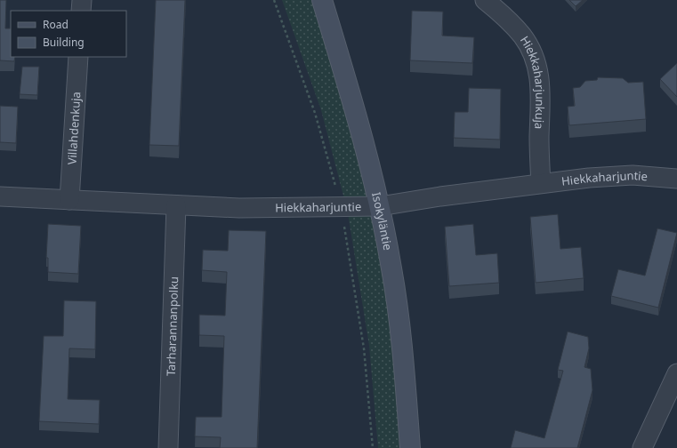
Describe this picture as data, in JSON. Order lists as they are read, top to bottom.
{
  "streets": {
    "street": [
      "Hiekkaharjunkuja",
      "Villahdenkuja",
      "Hiekkaharjuntie",
      "Isokyläntie",
      "Tarharannanpolku"
    ]
  },
  "crossings": [
    ["Hiekkaharjunkuja", "Hiekkaharjuntie"],
    ["Villahdenkuja", "Hiekkaharjuntie"],
    ["Hiekkaharjuntie", "Isokyläntie"],
    ["Hiekkaharjuntie", "Tarharannanpolku"]
  ],
  "legend": ["Road", "Building"]
}
